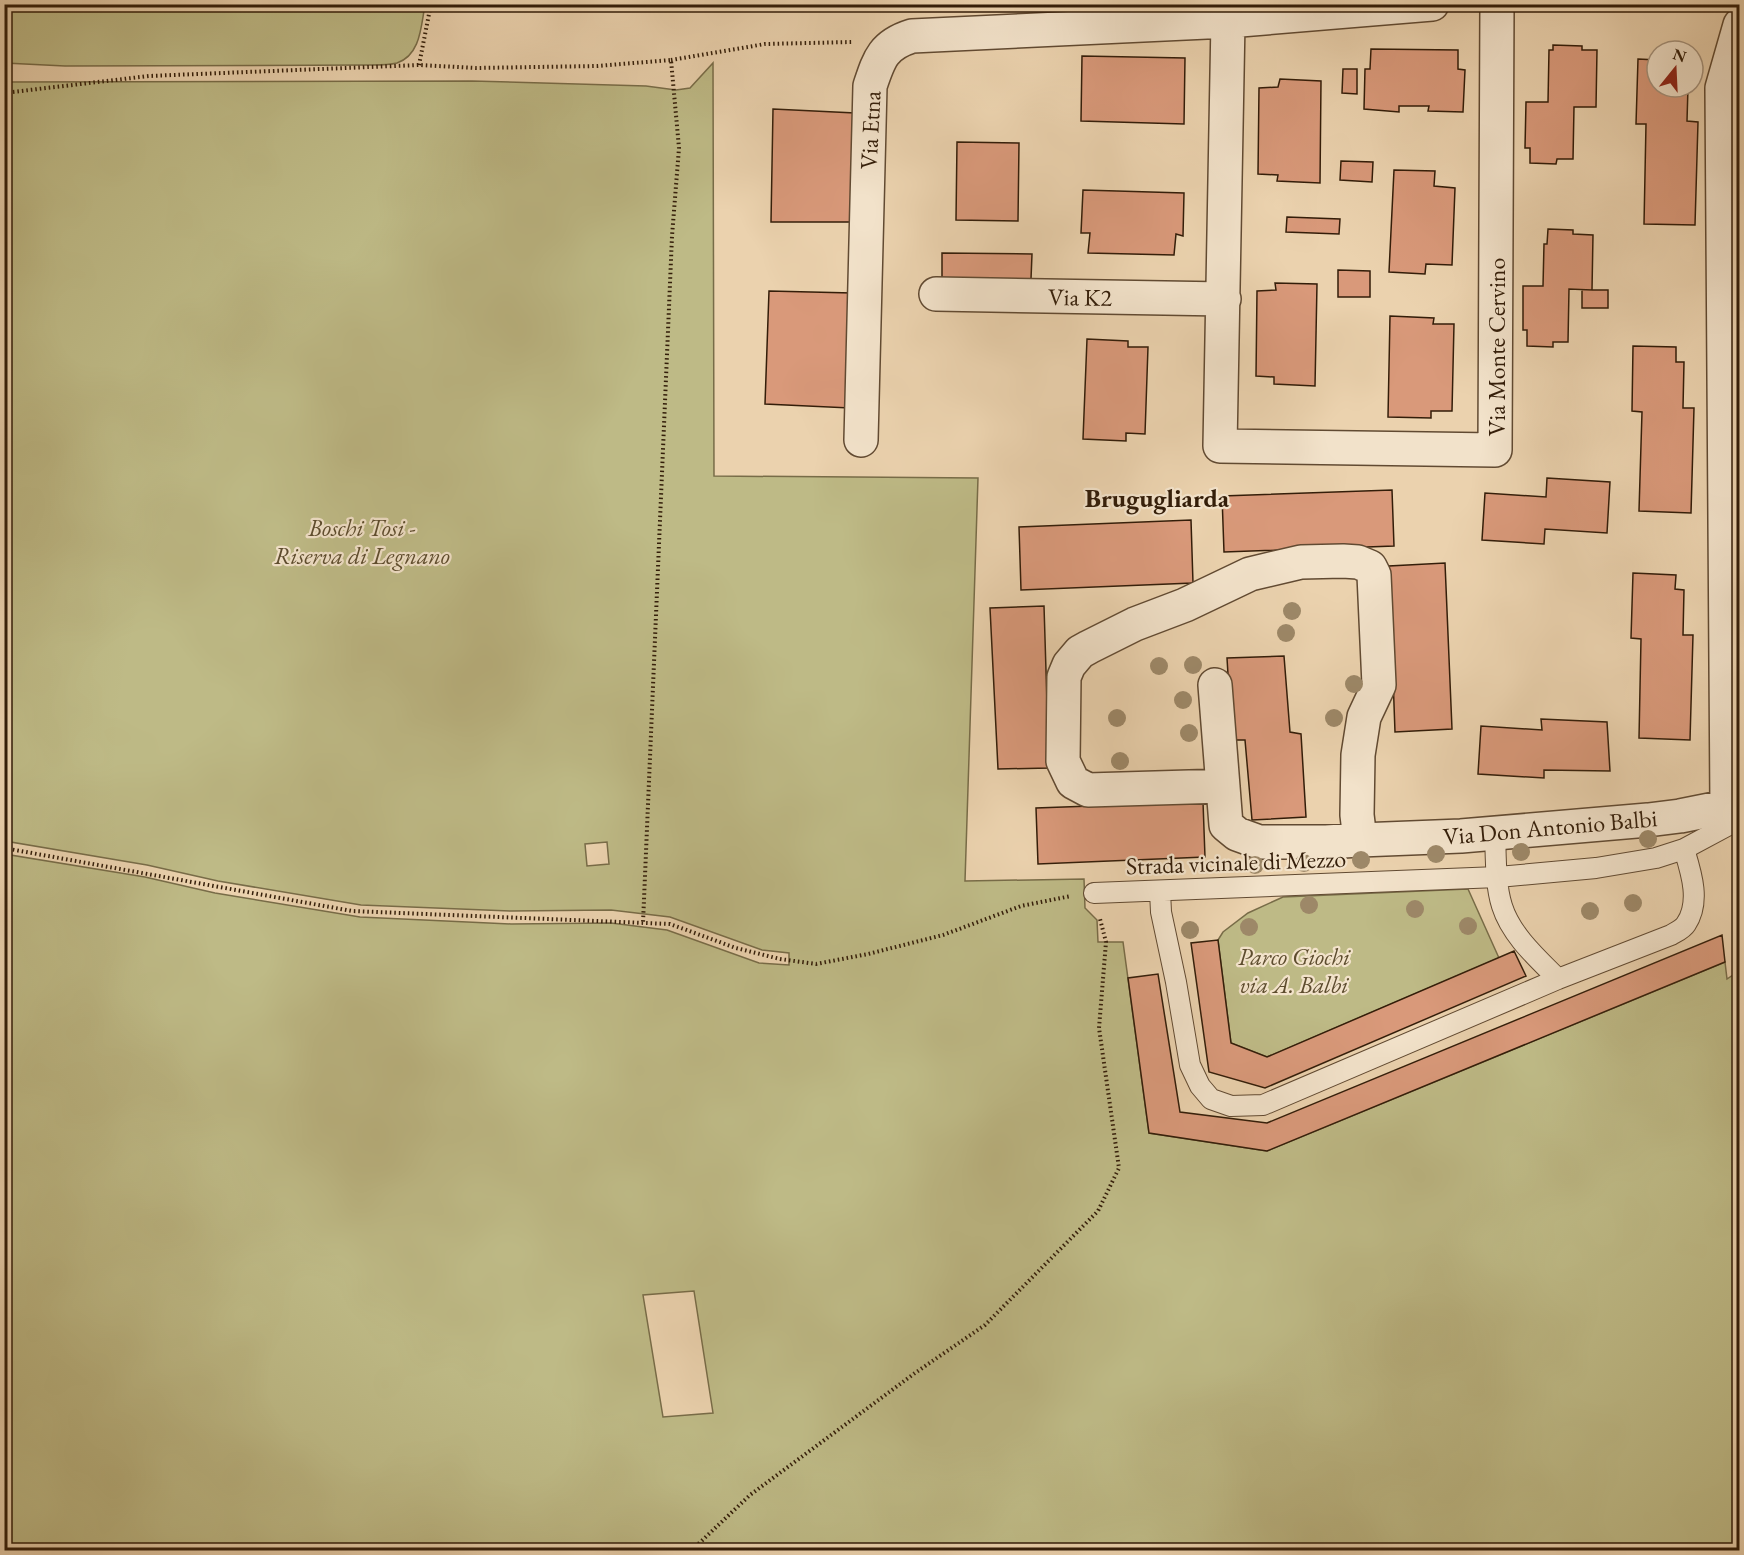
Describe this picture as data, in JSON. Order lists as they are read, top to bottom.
{
  "streets": {
    "street": [
      "Via Etna",
      "Via K2",
      "Via Monte Cervino",
      "Via Don Antonio Balbi"
    ],
    "lane": ["Strada vicinale di Mezzo"]
  },
  "crossings": [
    ["Via K2", "Via Monte Cervino"],
    ["Via Don Antonio Balbi", "Strada vicinale di Mezzo"]
  ],
  "districts": ["Brugugliarda"],
  "parks": ["Boschi Tosi - Riserva di Legnano", "Parco Giochi via A. Balbi"],
  "north": "top"
}
